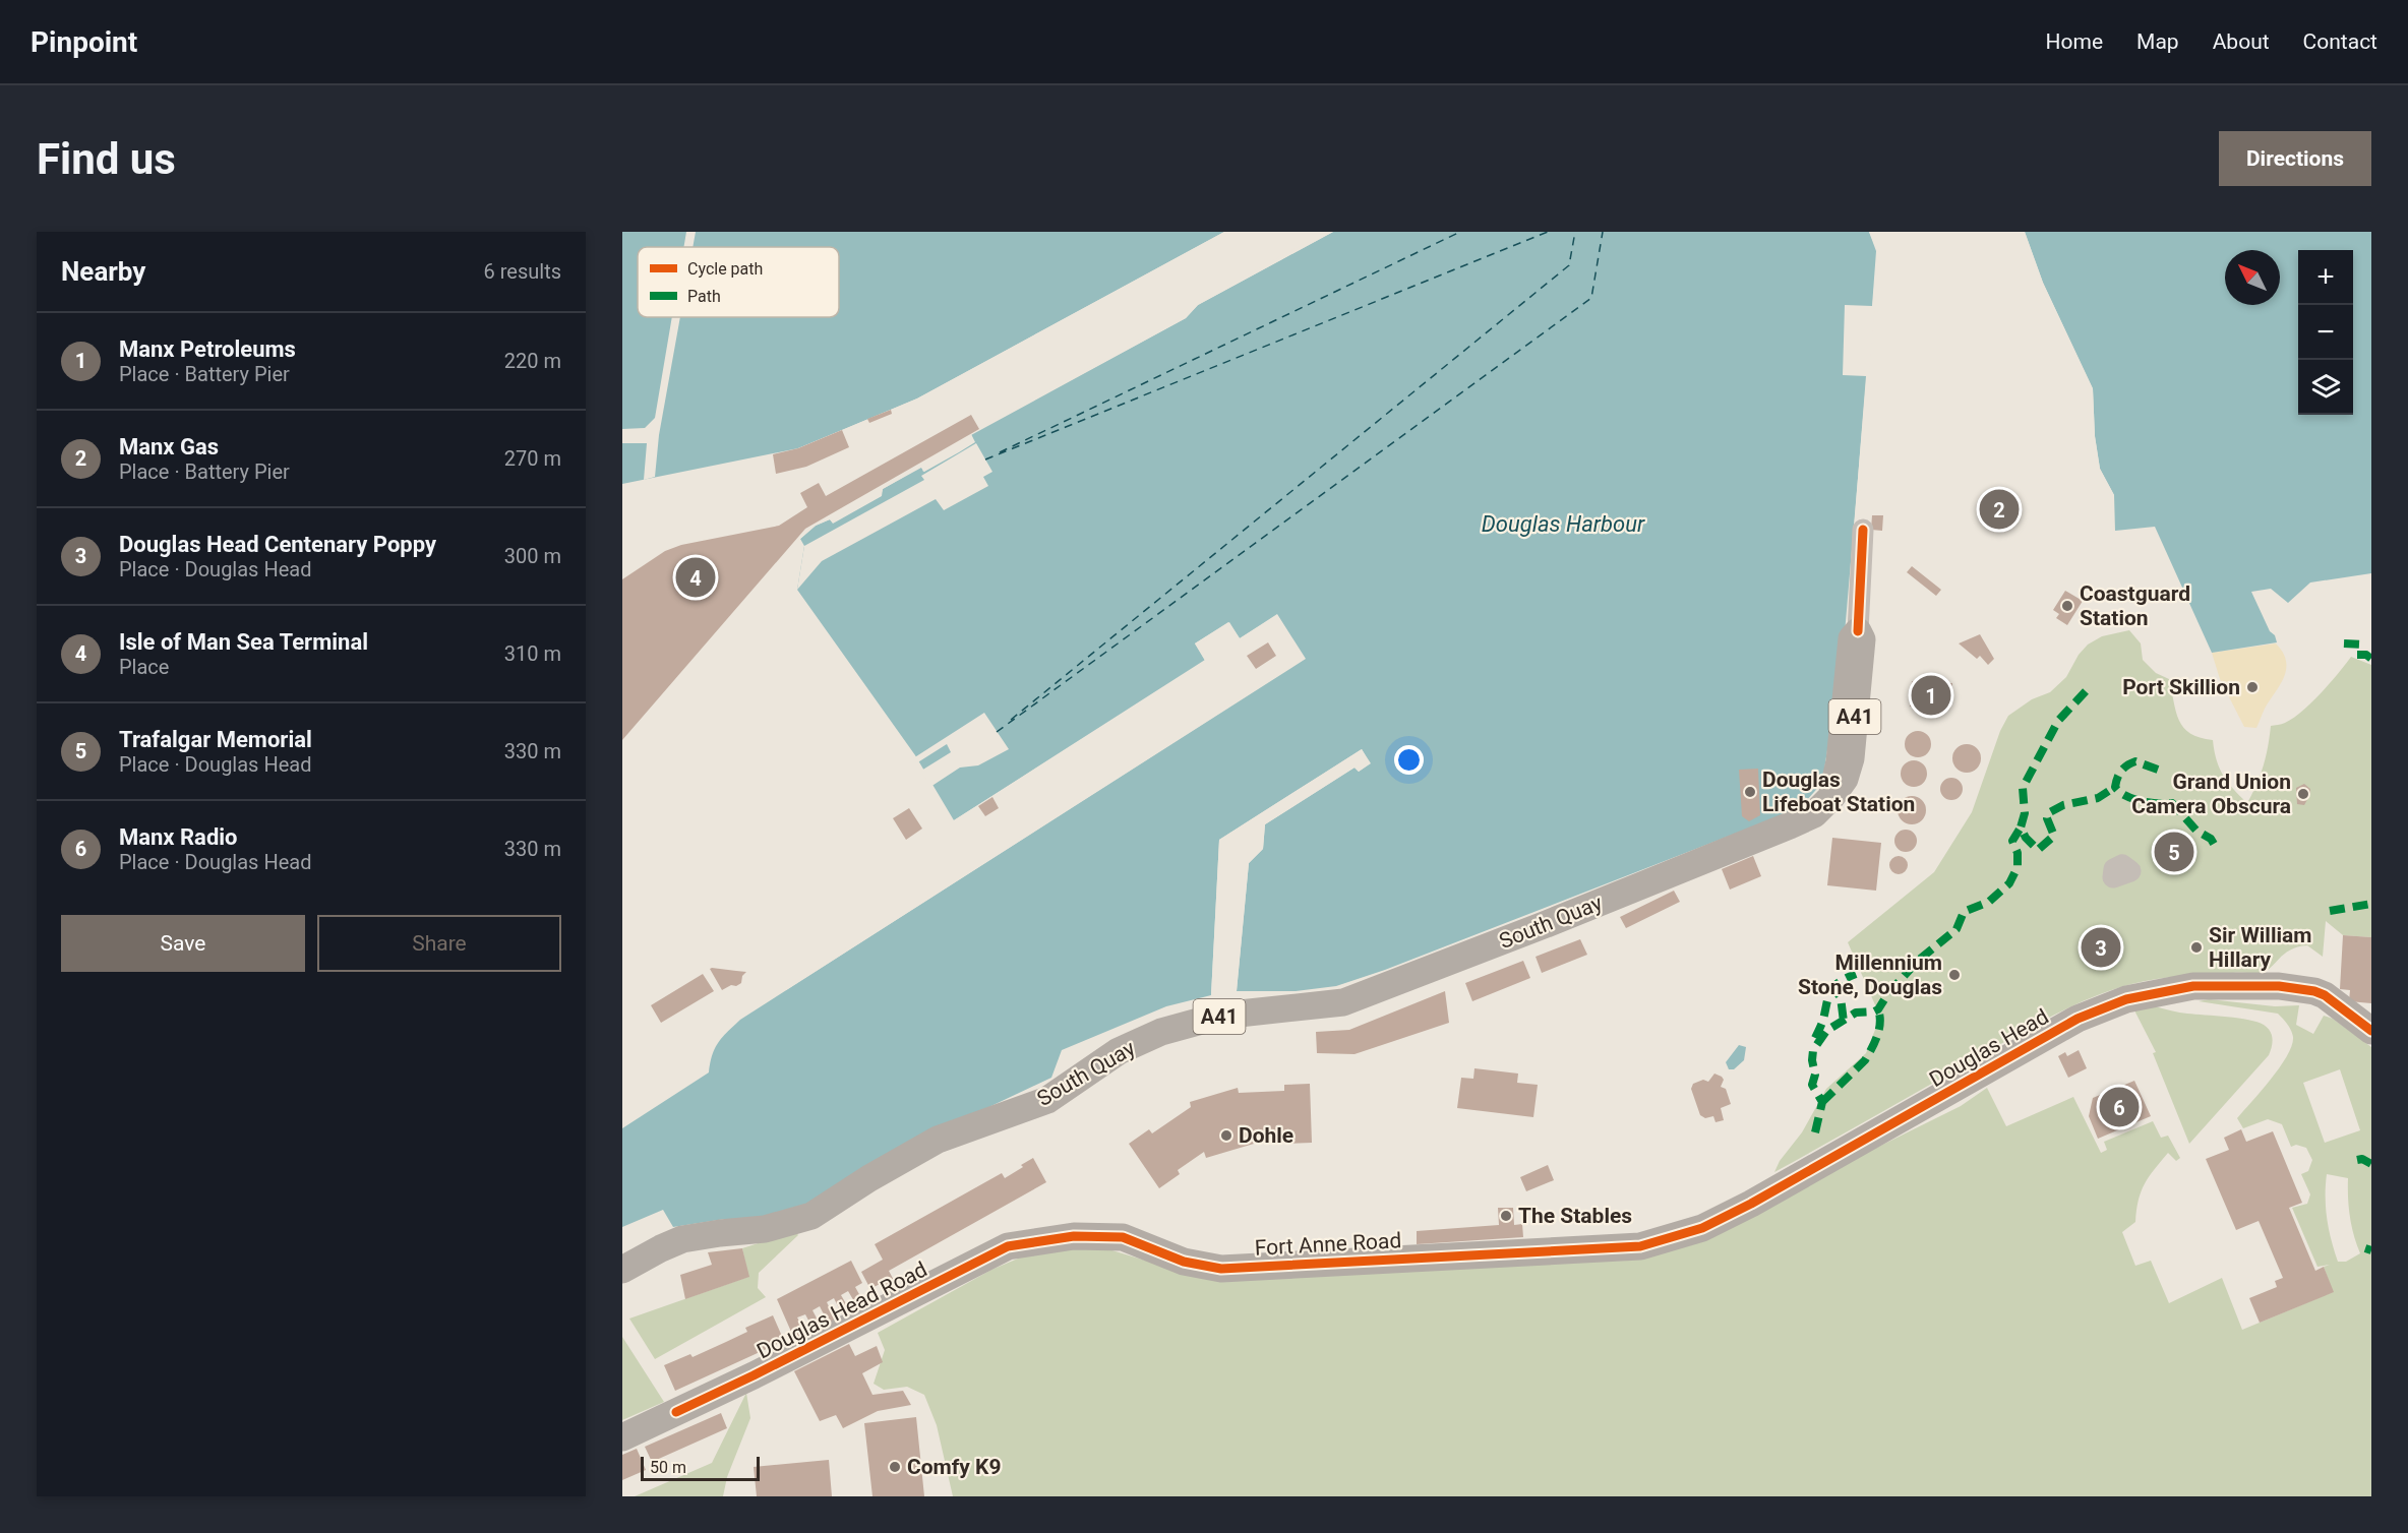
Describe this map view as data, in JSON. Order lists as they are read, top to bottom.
{
  "streets": {
    "main road": [
      "A41",
      "South Quay",
      "Douglas Head",
      "Fort Anne Road",
      "Douglas Head Road"
    ]
  },
  "crossings": [
    ["Douglas Head", "Fort Anne Road"],
    ["Fort Anne Road", "Douglas Head Road"]
  ],
  "water": ["Douglas Harbour"],
  "places": [
    "Coastguard Station",
    "Port Skillion",
    "Douglas Lifeboat Station",
    "Grand Union Camera Obscura",
    "Sir William Hillary",
    "Millennium Stone, Douglas",
    "Dohle",
    "The Stables",
    "Comfy K9"
  ],
  "legend": ["Cycle path", "Path"],
  "scale_bar": "50 m",
  "north": "top left",
  "page": {
    "header": "Pinpoint",
    "nav": [
      "Home",
      "Map",
      "About",
      "Contact"
    ],
    "buttons": [
      "Directions",
      ["Save", "Share"]
    ],
    "title": "Find us",
    "heading": ["Nearby", "6 results"],
    "map_buttons": ["+", "−"],
    "list": [
      {
        "mark": "1",
        "name": "Manx Petroleums",
        "note": "Place · Battery Pier",
        "value": "220 m"
      },
      {
        "mark": "2",
        "name": "Manx Gas",
        "note": "Place · Battery Pier",
        "value": "270 m"
      },
      {
        "mark": "3",
        "name": "Douglas Head Centenary Poppy",
        "note": "Place · Douglas Head",
        "value": "300 m"
      },
      {
        "mark": "4",
        "name": "Isle of Man Sea Terminal",
        "note": "Place",
        "value": "310 m"
      },
      {
        "mark": "5",
        "name": "Trafalgar Memorial",
        "note": "Place · Douglas Head",
        "value": "330 m"
      },
      {
        "mark": "6",
        "name": "Manx Radio",
        "note": "Place · Douglas Head",
        "value": "330 m"
      }
    ],
    "pins": [
      "2",
      "4",
      "1",
      "5",
      "3",
      "6"
    ],
    "scale": "50 m"
  }
}
